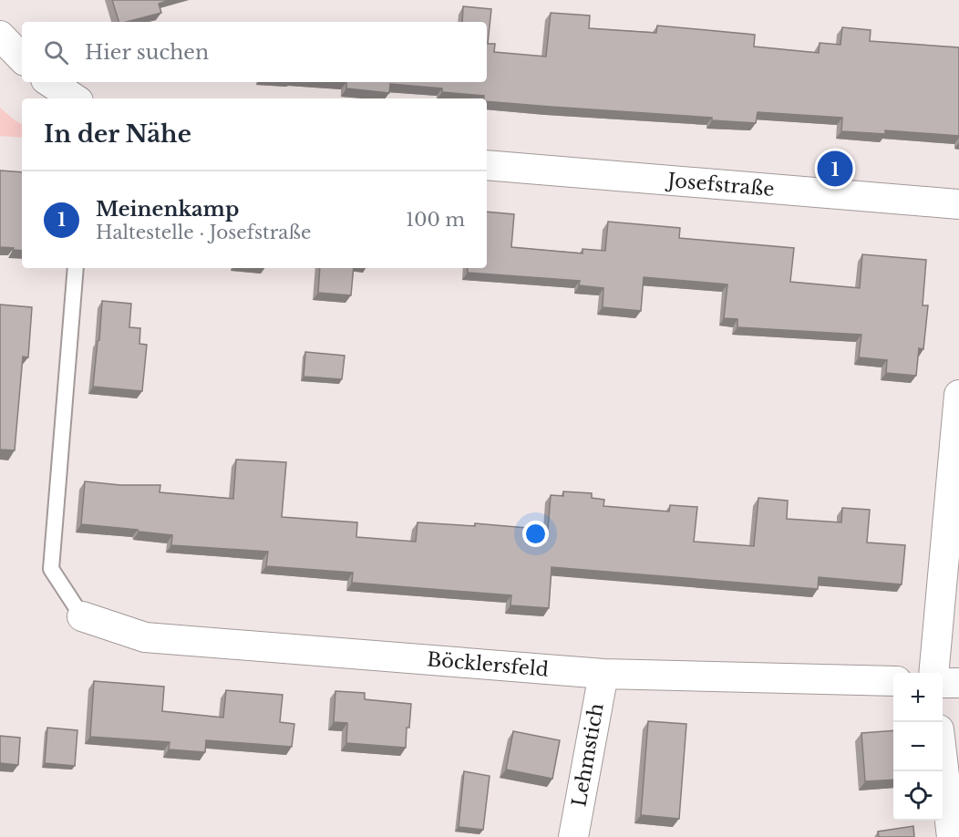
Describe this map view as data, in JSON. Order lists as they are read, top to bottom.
{
  "streets": {
    "street": ["Josefstraße", "Böcklersfeld", "Lehmstich"]
  },
  "crossings": [
    ["Böcklersfeld", "Lehmstich"]
  ],
  "page": {
    "search": "Hier suchen",
    "heading": "In der Nähe",
    "pins": "1",
    "list": [
      {
        "mark": "1",
        "name": "Meinenkamp",
        "note": "Haltestelle · Josefstraße",
        "value": "100 m"
      }
    ],
    "map_buttons": ["+", "−"]
  }
}
